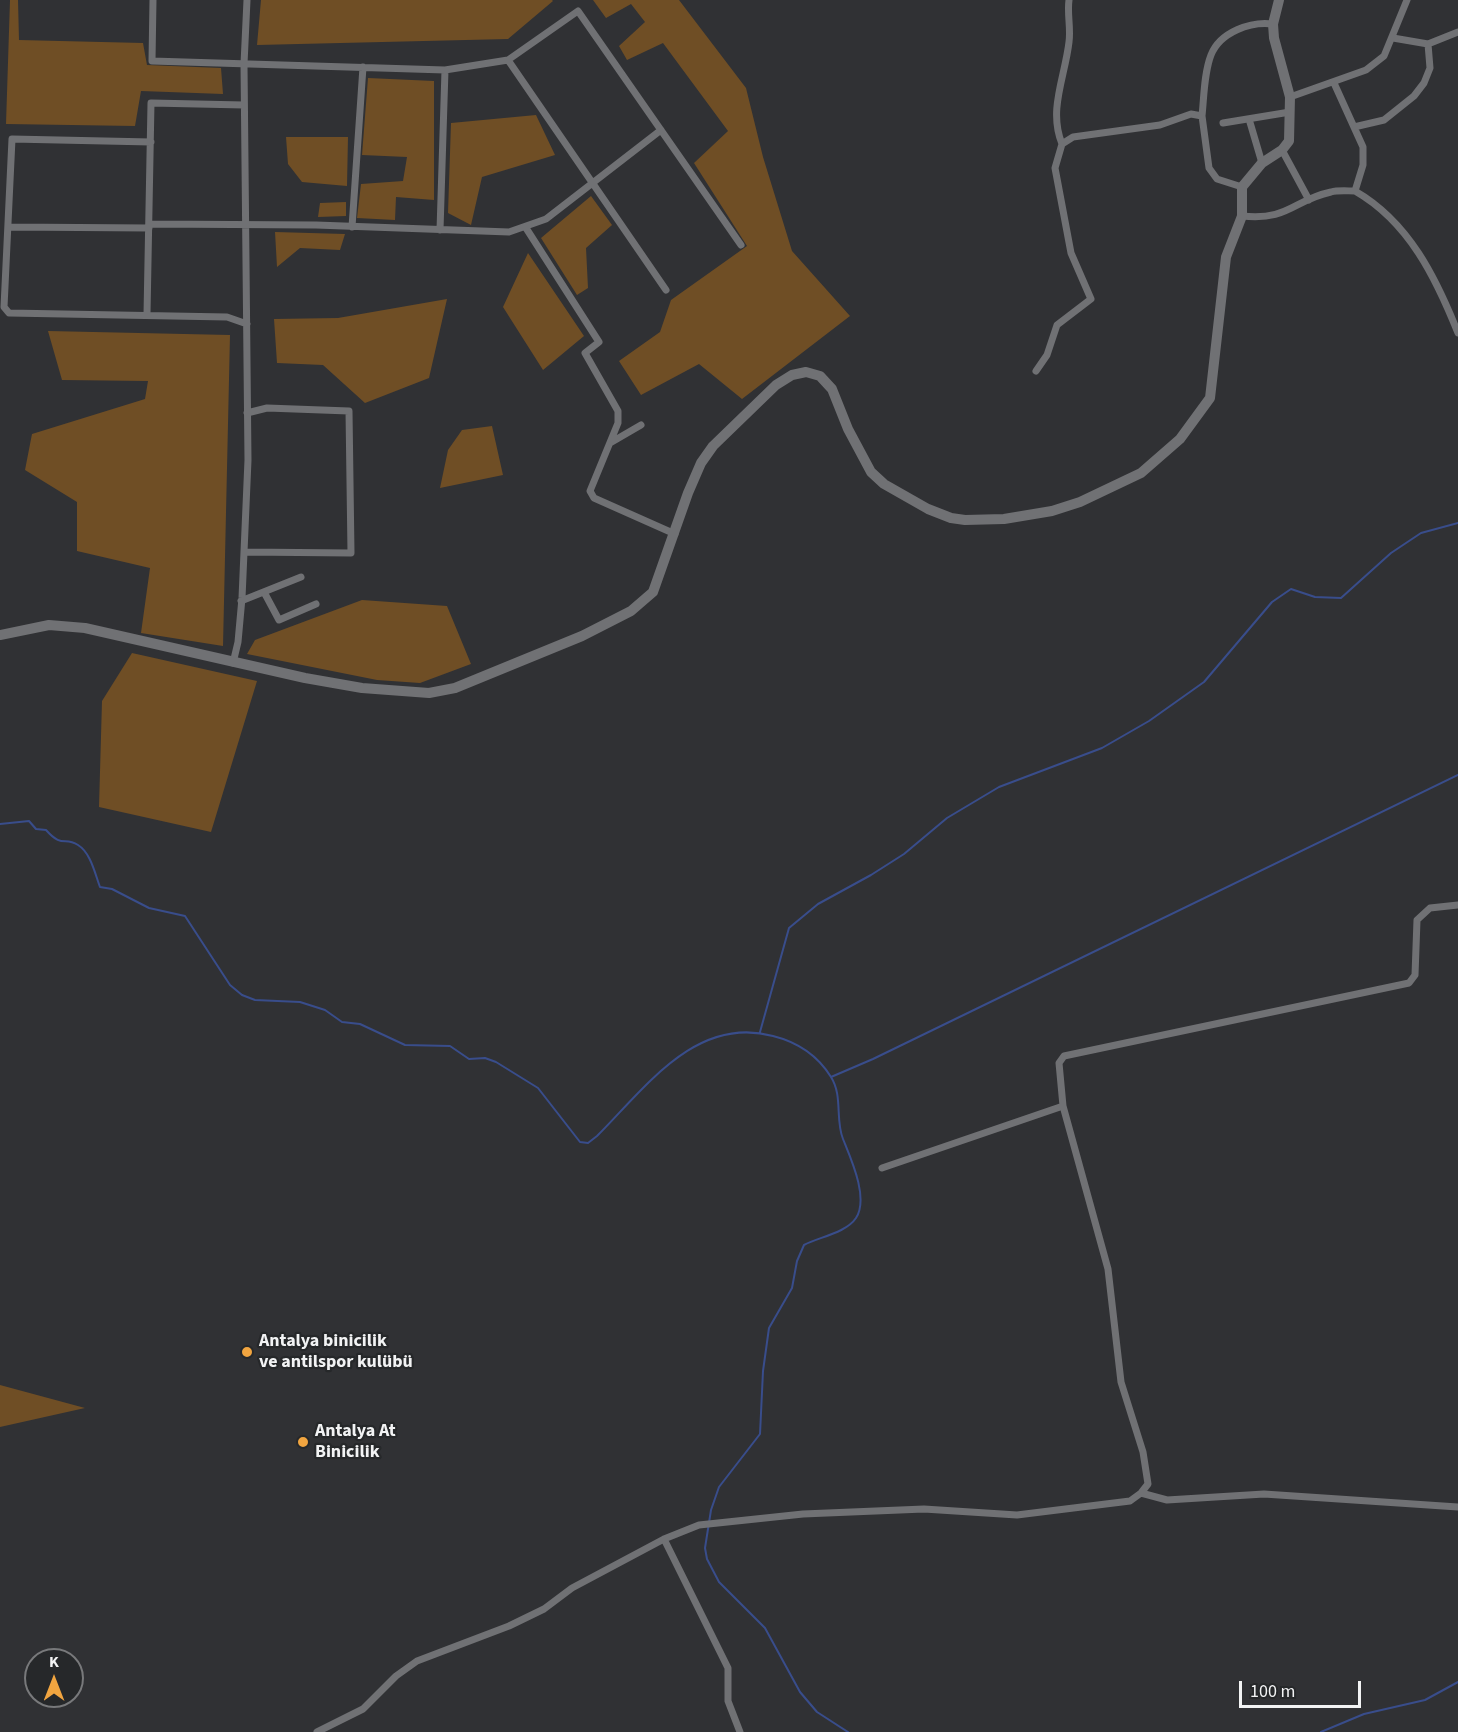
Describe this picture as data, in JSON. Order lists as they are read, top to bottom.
{
  "places": ["Antalya binicilik ve antilspor kulübü", "Antalya At Binicilik"],
  "scale_bar": "100 m",
  "north": "top"
}
